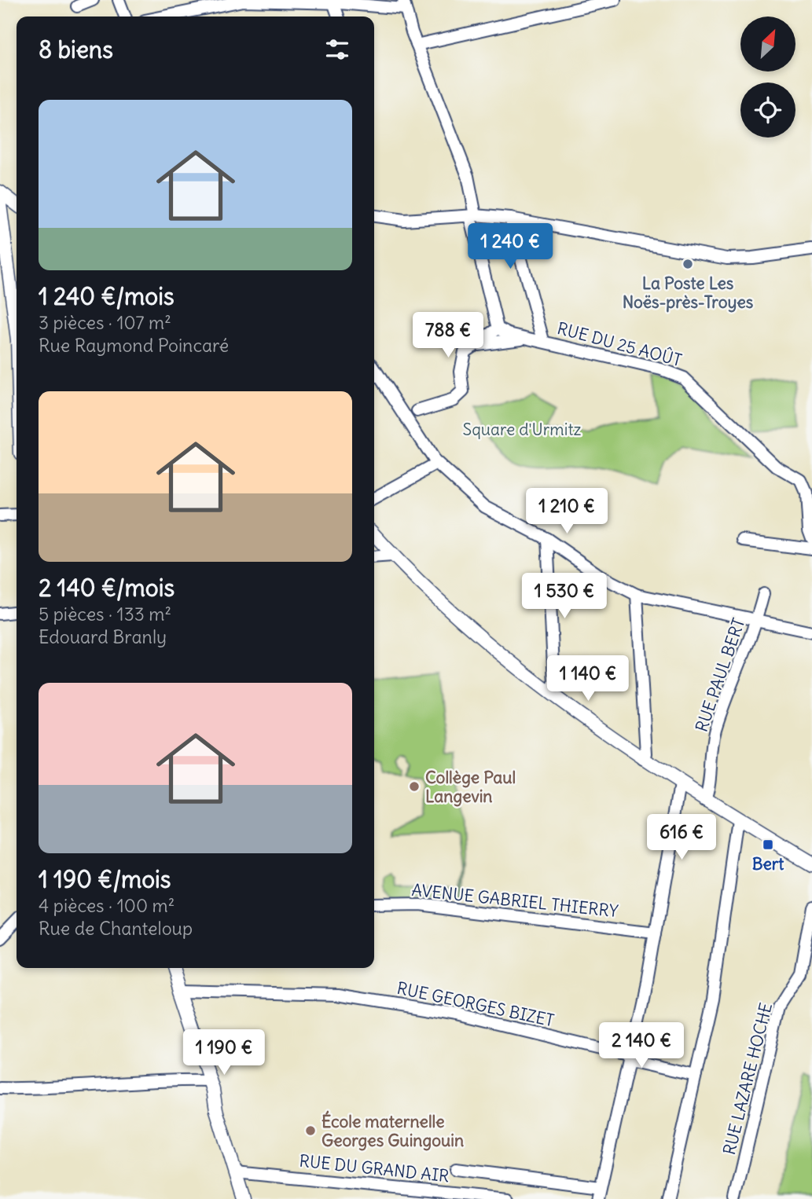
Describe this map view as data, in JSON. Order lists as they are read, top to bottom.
{
  "streets": {
    "street": [
      "RUE DU 25 AOÛT",
      "RUE PAUL BERT",
      "AVENUE GABRIEL THIERRY",
      "RUE GEORGES BIZET",
      "RUE LAZARE HOCHE",
      "RUE DU GRAND AIR"
    ]
  },
  "parks": ["Square d'Urmitz"],
  "places": {
    "other": ["La Poste Les Noës-près-Troyes", "Collège Paul Langevin", "École maternelle Georges Guingouin"],
    "transit": ["Bert"]
  },
  "north": "top right",
  "page": {
    "heading": "8 biens",
    "list": [
      {
        "name": "1 240 €/mois",
        "note": "3 pièces · 107 m² · Rue Raymond Poincaré"
      },
      {
        "name": "2 140 €/mois",
        "note": "5 pièces · 133 m² · Edouard Branly"
      },
      {
        "name": "1 190 €/mois",
        "note": "4 pièces · 100 m² · Rue de Chanteloup"
      }
    ],
    "price": [
      "1 240 €",
      "788 €",
      "1 210 €",
      "1 530 €",
      "1 140 €",
      "616 €",
      "2 140 €",
      "1 190 €"
    ]
  }
}
